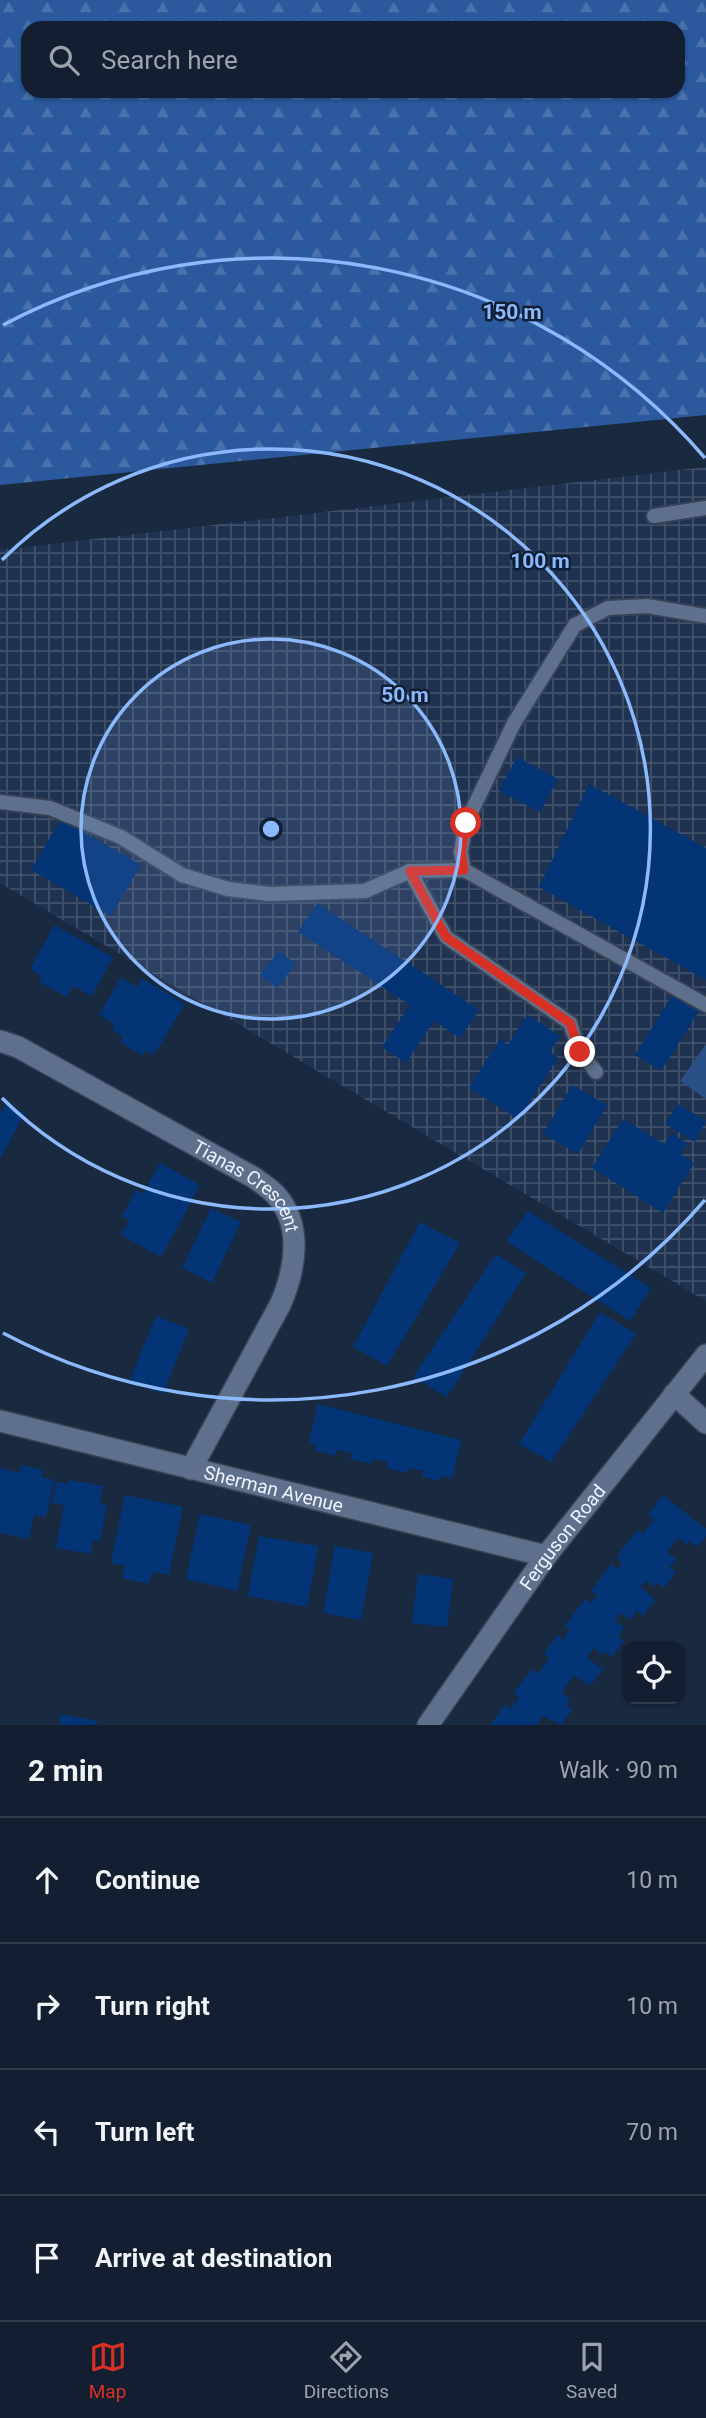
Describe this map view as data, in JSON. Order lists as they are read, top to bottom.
{
  "streets": {
    "street": ["Tianas Crescent", "Sherman Avenue", "Ferguson Road"]
  },
  "crossings": [
    ["Tianas Crescent", "Sherman Avenue"],
    ["Sherman Avenue", "Ferguson Road"]
  ],
  "page": {
    "search": "Search here",
    "heading": ["2 min", "Walk · 90 m"],
    "list": [
      ["Continue", "10 m"],
      ["Turn right", "10 m"],
      ["Turn left", "70 m"],
      "Arrive at destination"
    ],
    "nav": ["Map", "Directions", "Saved"]
  },
  "rings": ["150 m", "100 m", "50 m"]
}
